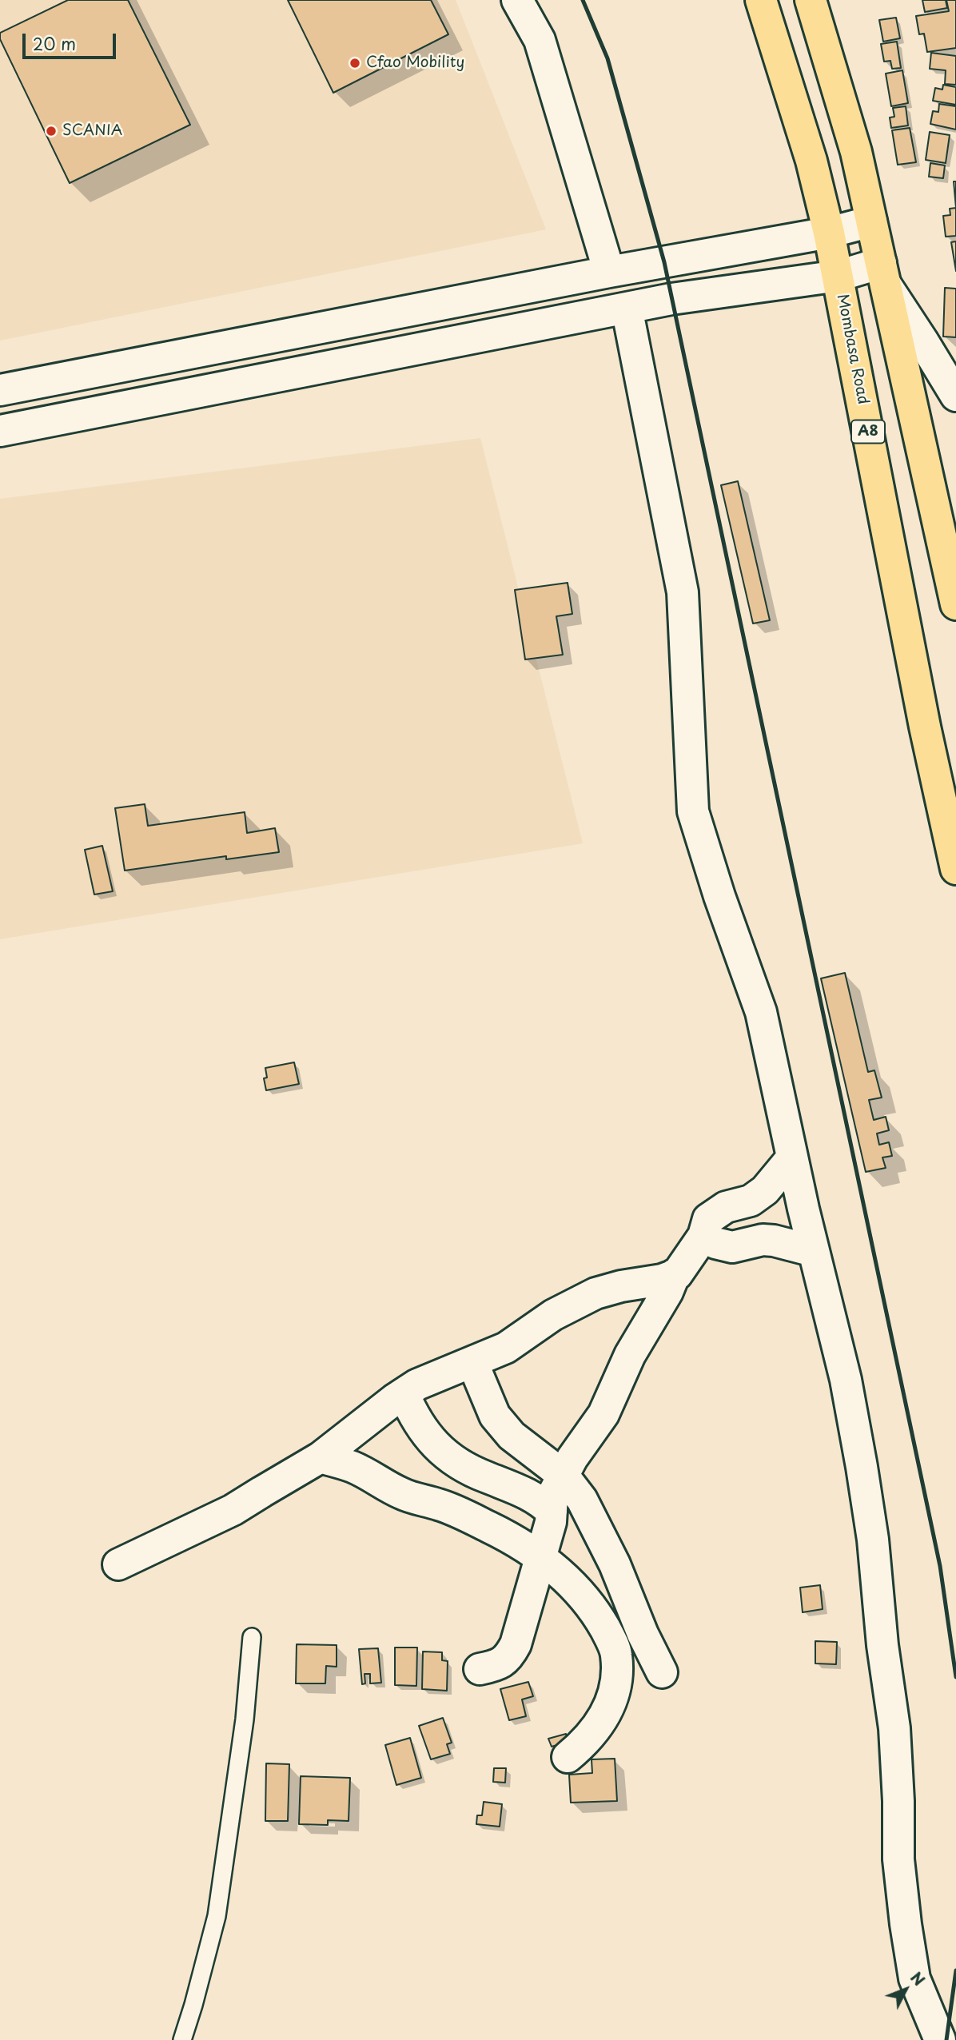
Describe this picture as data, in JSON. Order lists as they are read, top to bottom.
{
  "streets": {
    "highway": ["Mombasa Road", "A8"]
  },
  "places": ["Cfao Mobility", "SCANIA"],
  "scale_bar": "20 m",
  "north": "top right"
}
